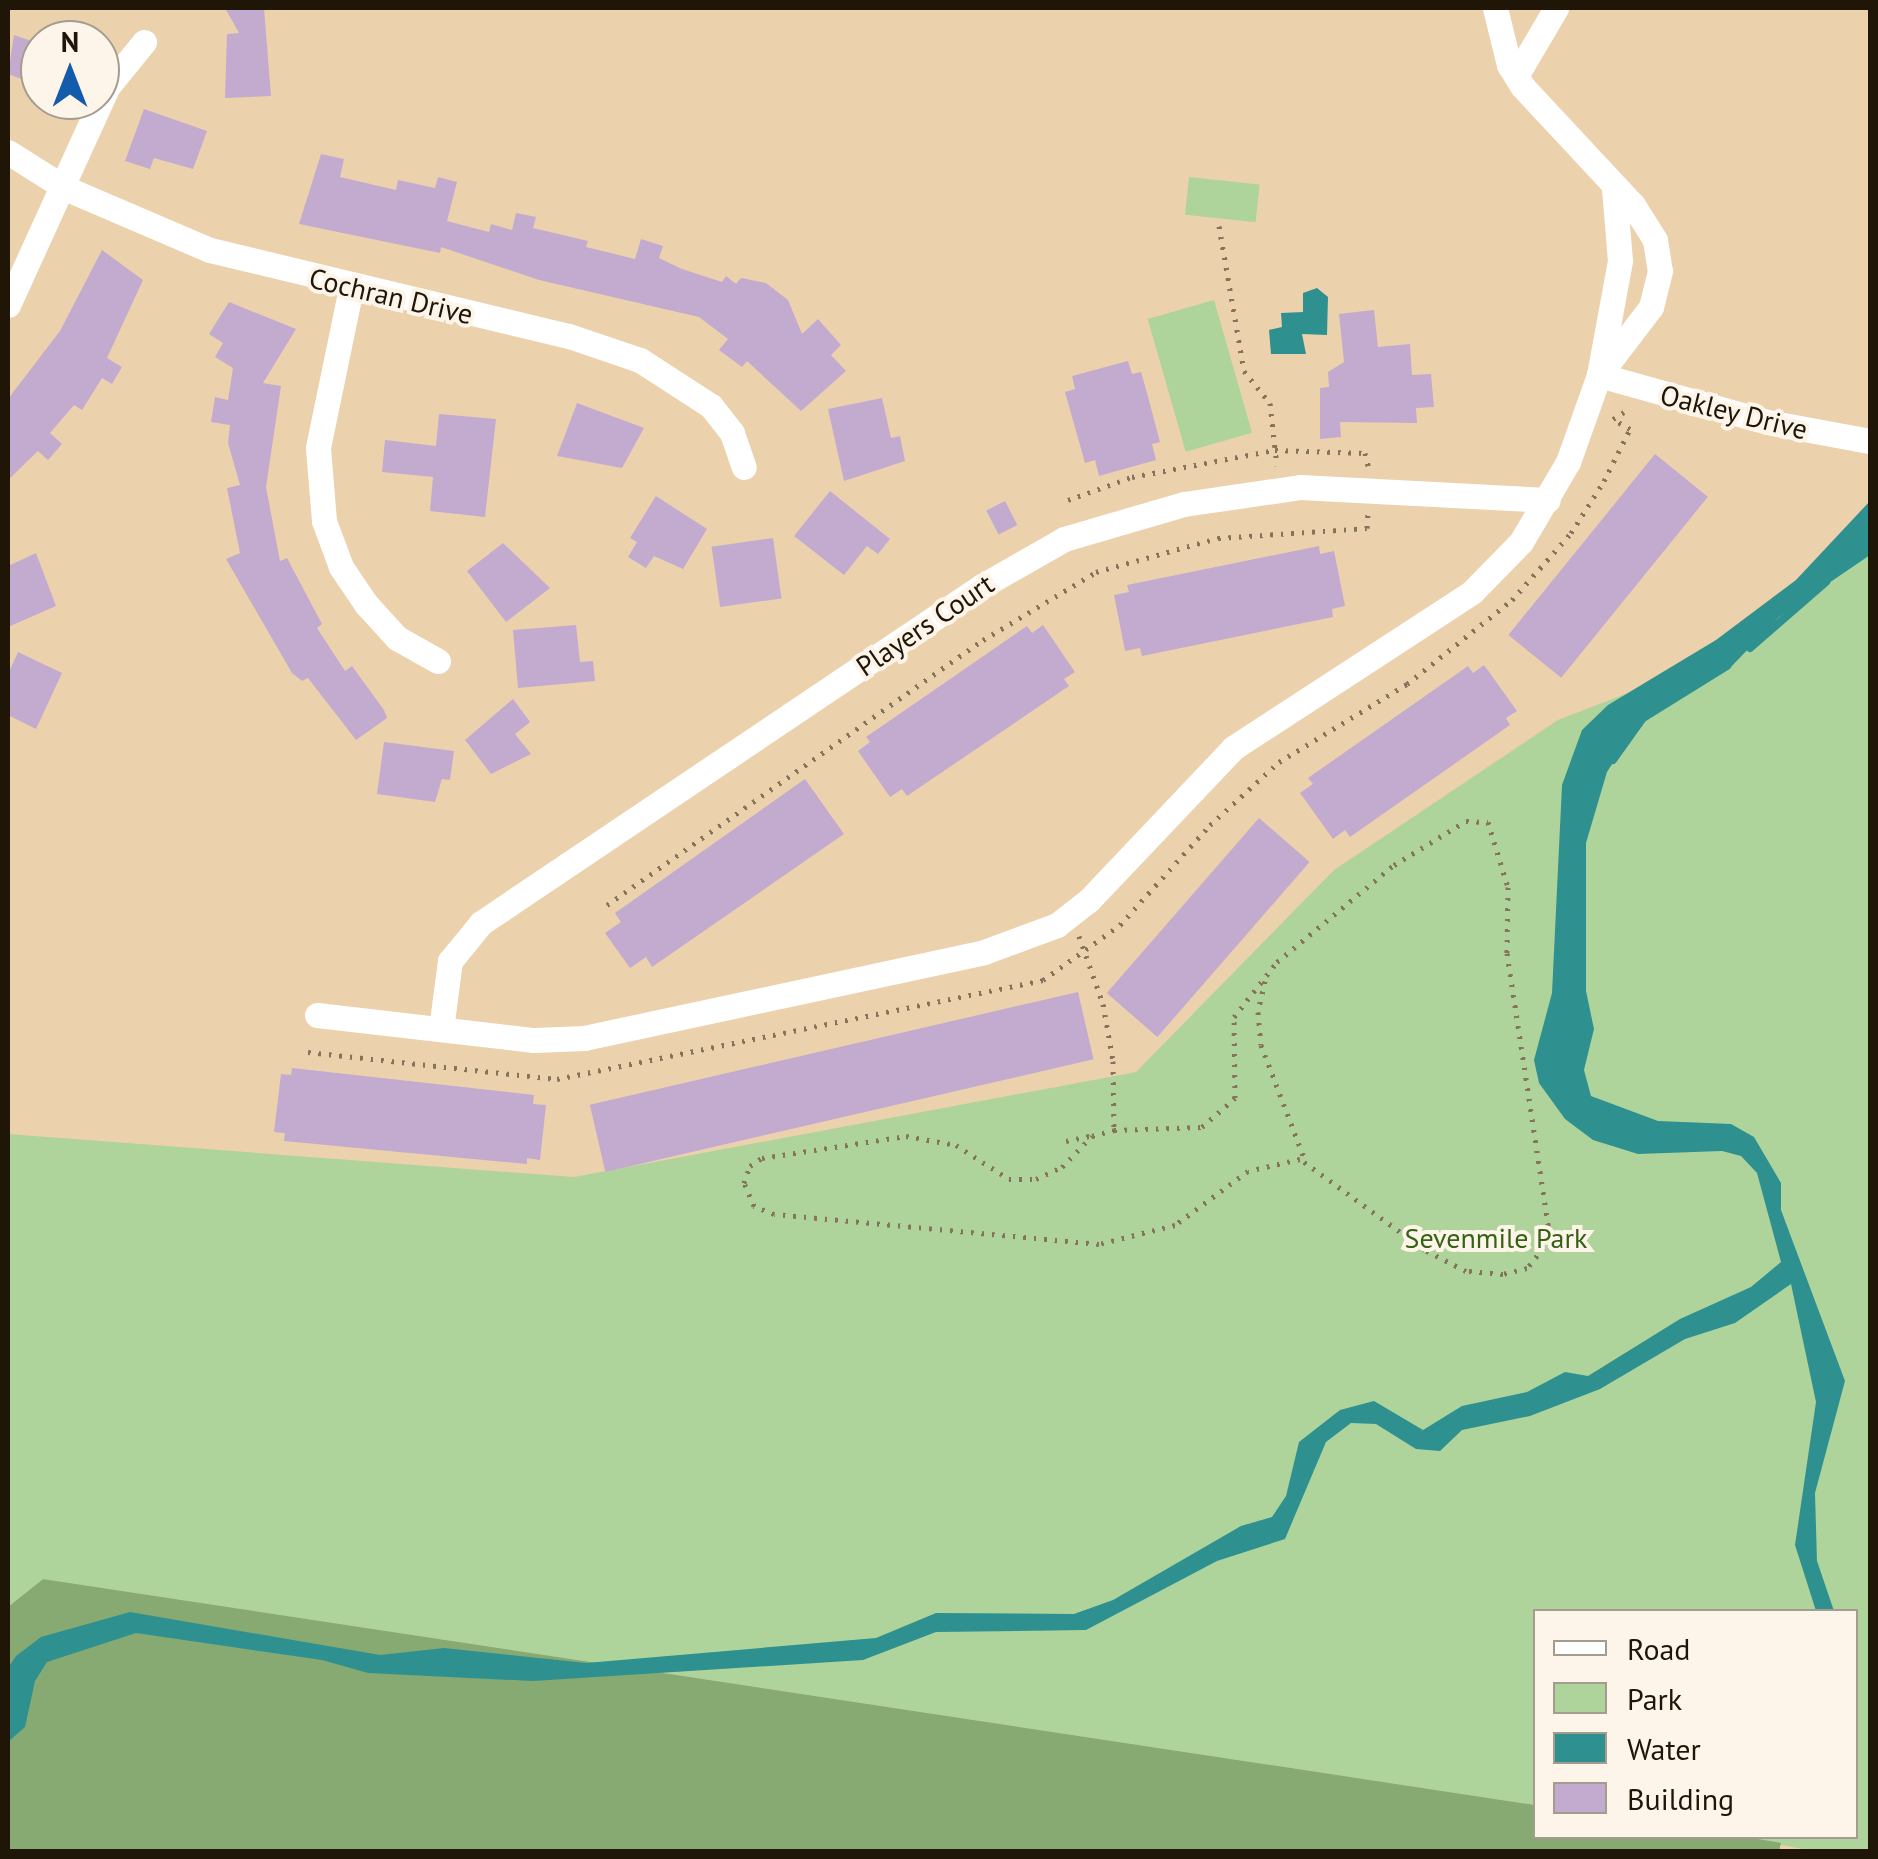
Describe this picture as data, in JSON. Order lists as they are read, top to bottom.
{
  "streets": {
    "street": ["Cochran Drive", "Oakley Drive", "Players Court"]
  },
  "parks": ["Sevenmile Park"],
  "legend": [
    "Road",
    "Park",
    "Water",
    "Building"
  ],
  "north": "top"
}
